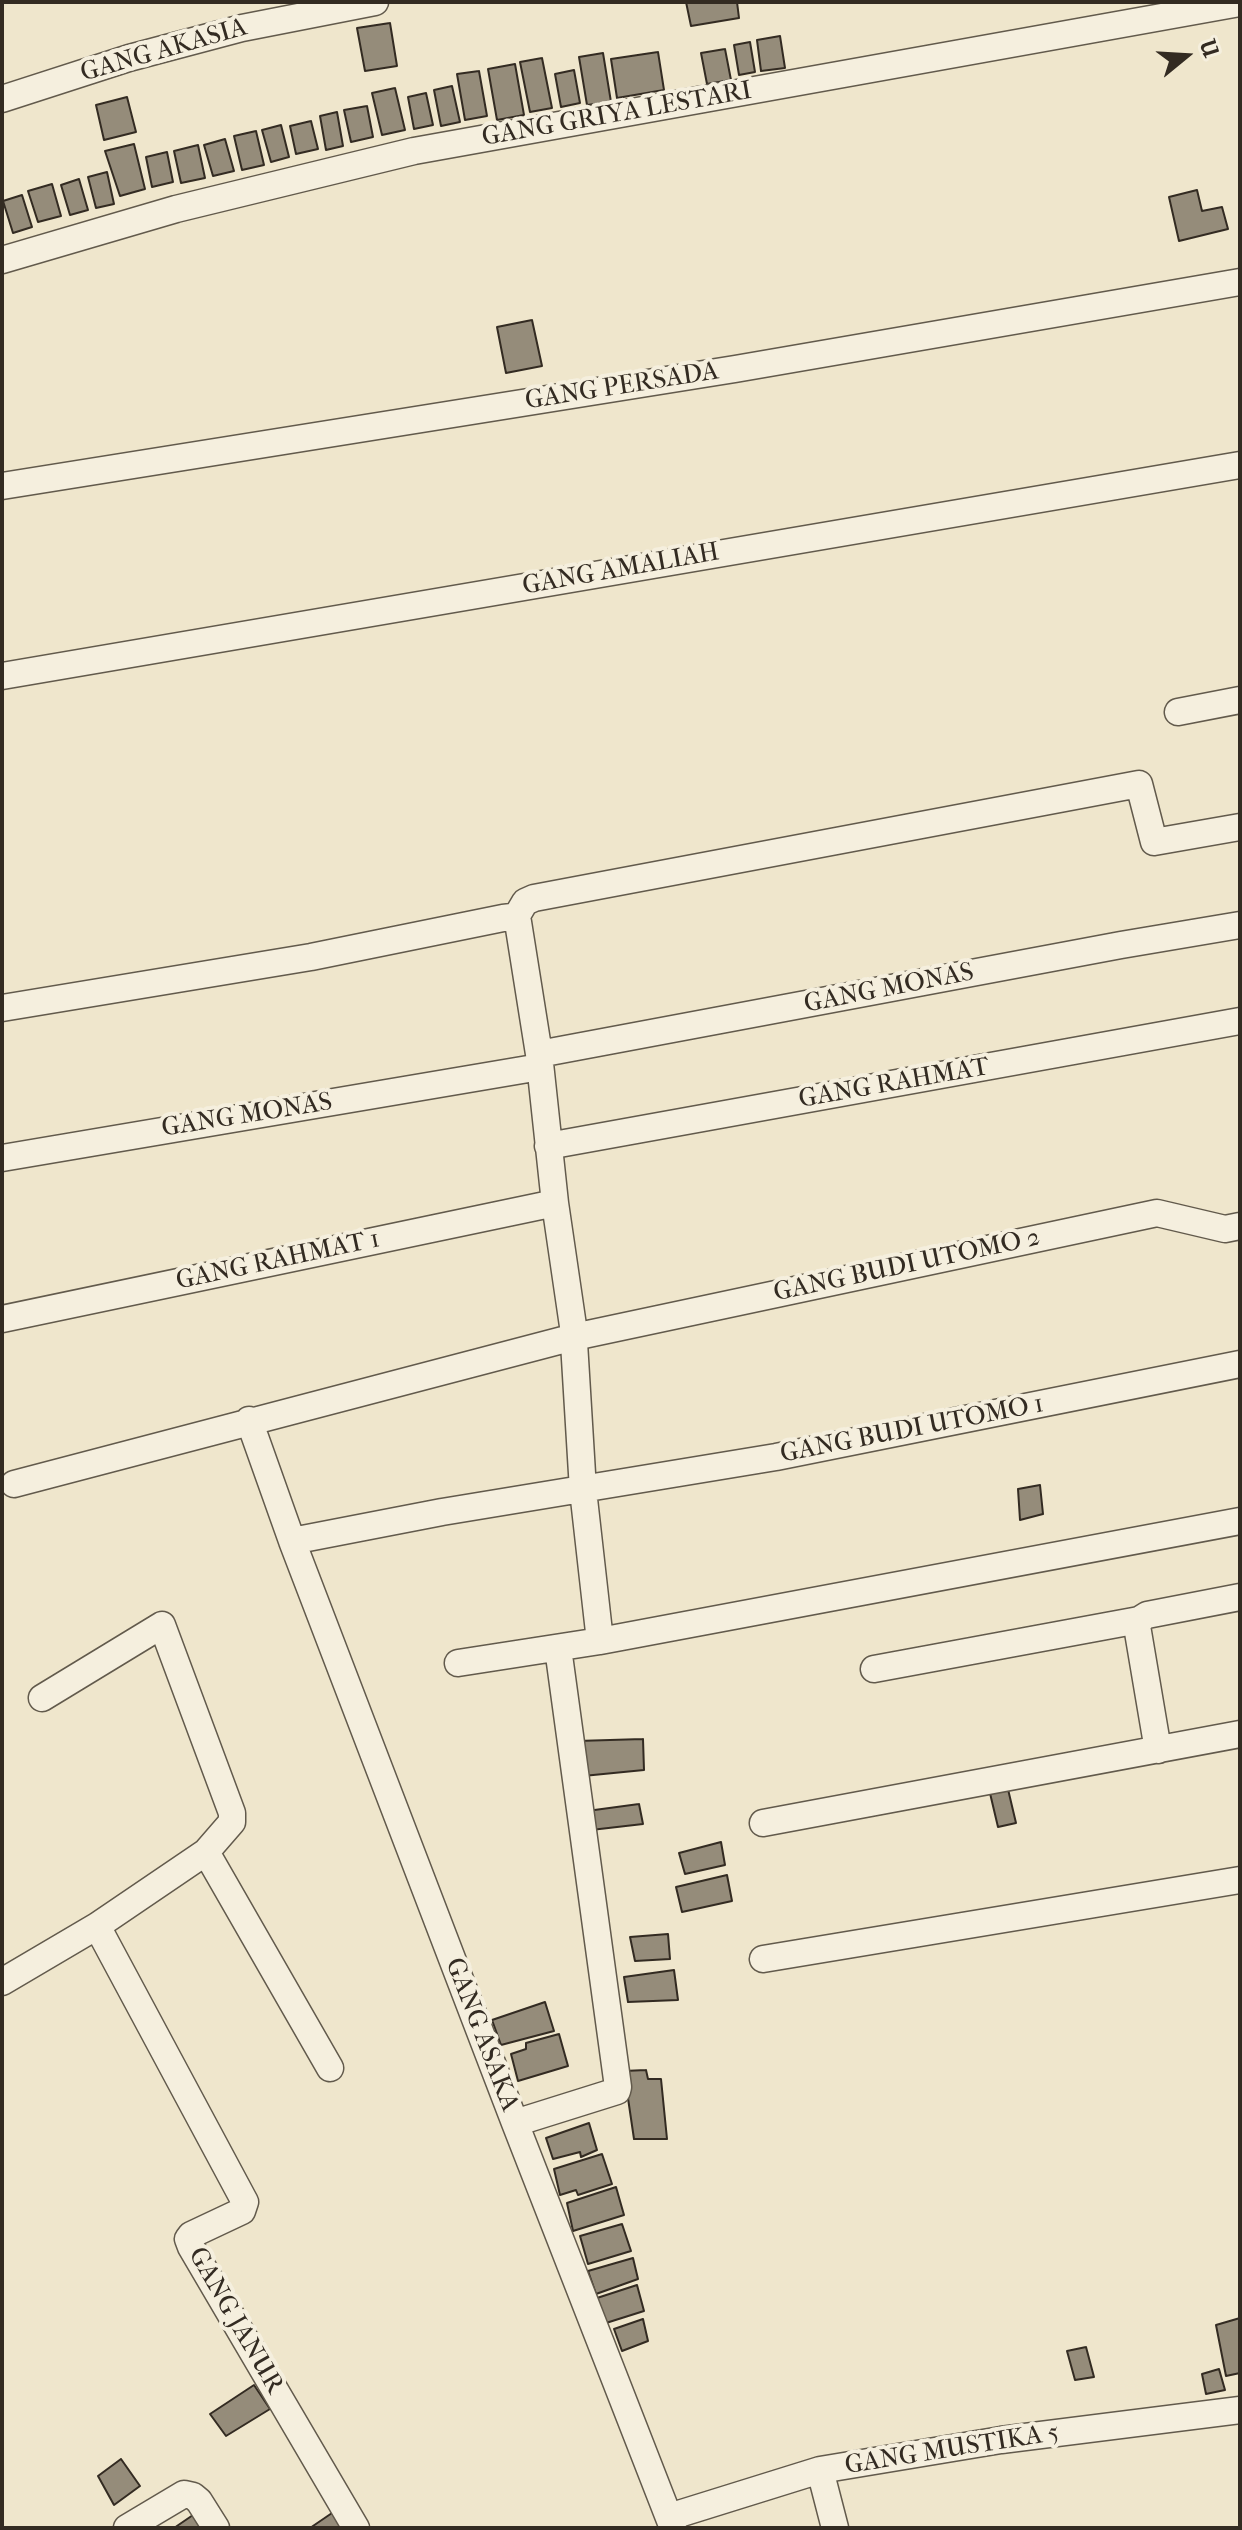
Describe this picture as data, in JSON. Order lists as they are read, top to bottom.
{
  "streets": {
    "street": [
      "GANG AKASIA",
      "GANG GRIYA LESTARI",
      "GANG PERSADA",
      "GANG AMALIAH",
      "GANG MONAS",
      "GANG RAHMAT",
      "GANG RAHMAT 1",
      "GANG BUDI UTOMO 2",
      "GANG BUDI UTOMO 1",
      "GANG ASAKA",
      "GANG JANUR",
      "GANG MUSTIKA 5"
    ]
  },
  "crossings": [
    ["GANG BUDI UTOMO 2", "GANG ASAKA"],
    ["GANG BUDI UTOMO 1", "GANG ASAKA"],
    ["GANG ASAKA", "GANG MUSTIKA 5"]
  ],
  "north": "right"
}
